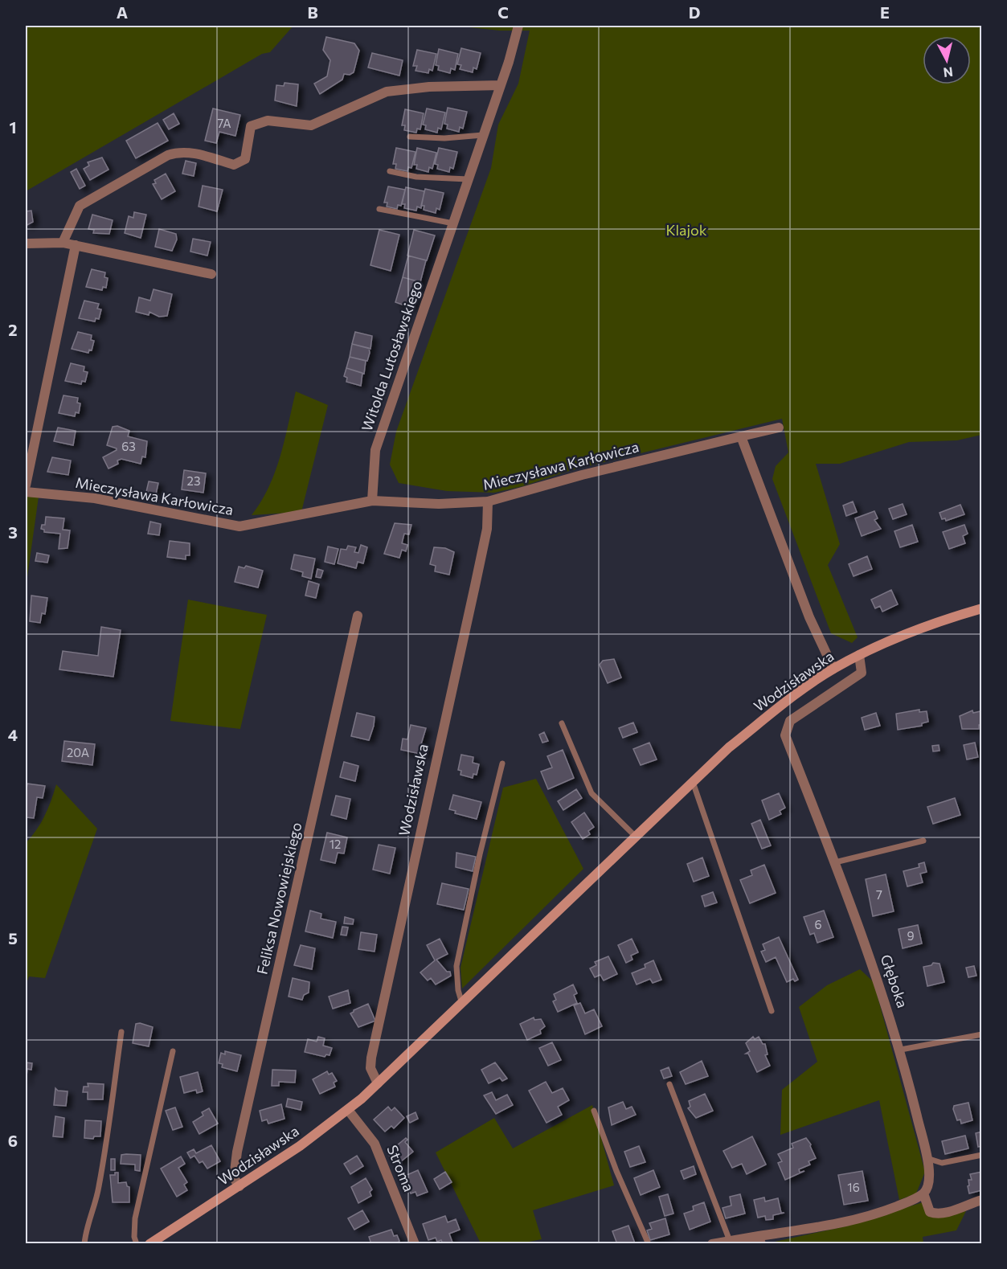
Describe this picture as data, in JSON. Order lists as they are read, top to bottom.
{
  "streets": {
    "main road": ["Wodzisławska"],
    "street": [
      "Witolda Lutosławskiego",
      "Mieczysława Karłowicza",
      "Feliksa Nowowiejskiego",
      "Głęboka",
      "Stroma"
    ]
  },
  "crossings": [
    ["Witolda Lutosławskiego", "Mieczysława Karłowicza"],
    ["Mieczysława Karłowicza", "Wodzisławska"],
    ["Wodzisławska", "Feliksa Nowowiejskiego"],
    ["Wodzisławska", "Głęboka"],
    ["Wodzisławska", "Stroma"]
  ],
  "parks": ["Klajok"],
  "house_numbers": [
    "7A",
    "63",
    "23",
    "20A",
    "12",
    "7",
    "6",
    "9",
    "16"
  ],
  "north": "bottom",
  "grid": {
    "columns": [
      "A",
      "B",
      "C",
      "D",
      "E"
    ],
    "rows": [
      "1",
      "2",
      "3",
      "4",
      "5",
      "6"
    ]
  }
}
